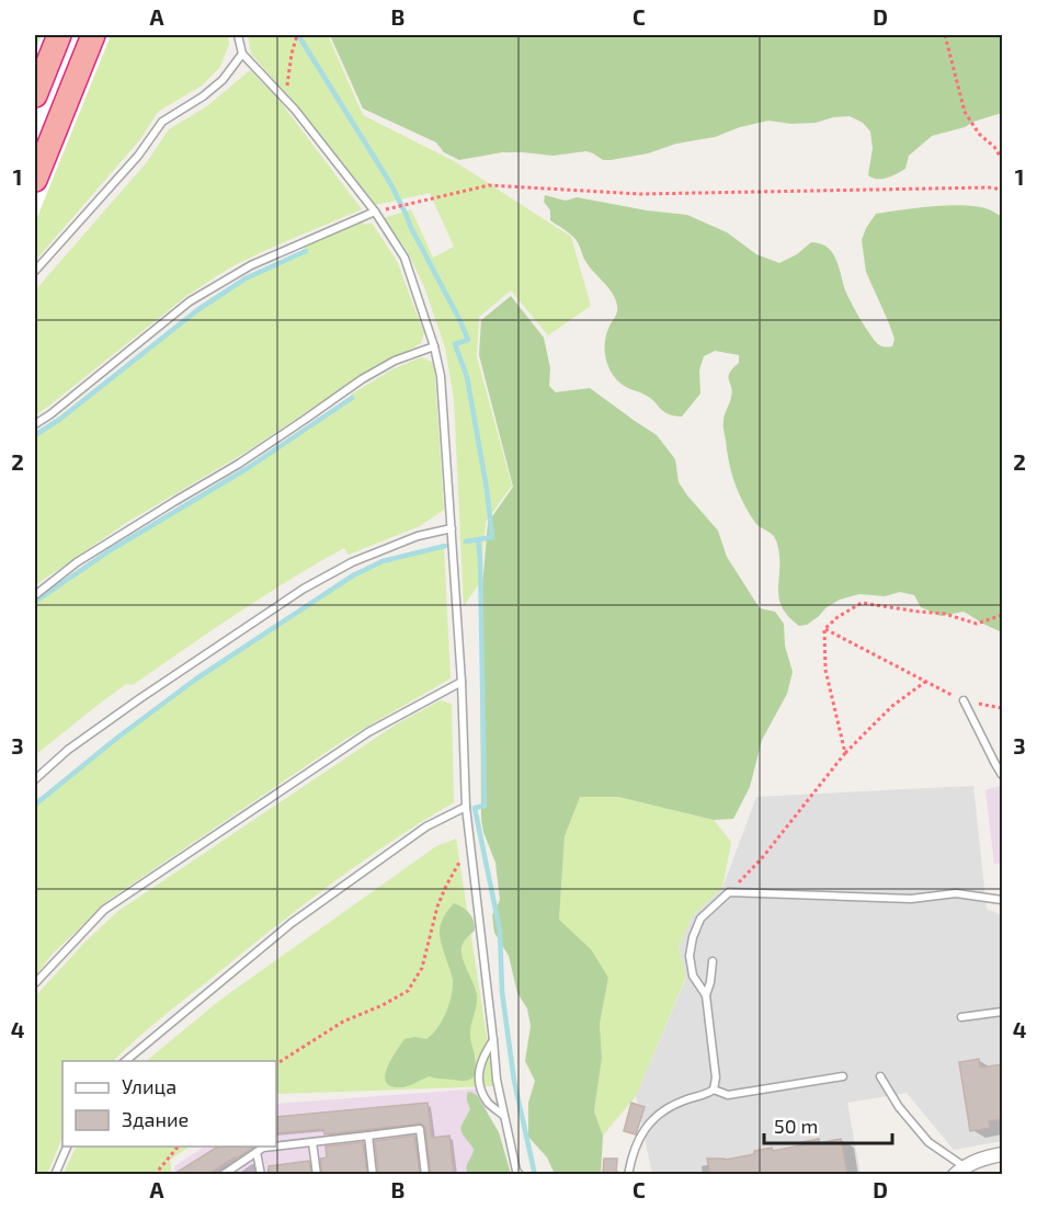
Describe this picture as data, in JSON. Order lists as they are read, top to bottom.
{
  "legend": ["Улица", "Здание"],
  "scale_bar": "50 m",
  "grid": {
    "columns": [
      "A",
      "B",
      "C",
      "D"
    ],
    "rows": [
      "1",
      "2",
      "3",
      "4"
    ]
  }
}
